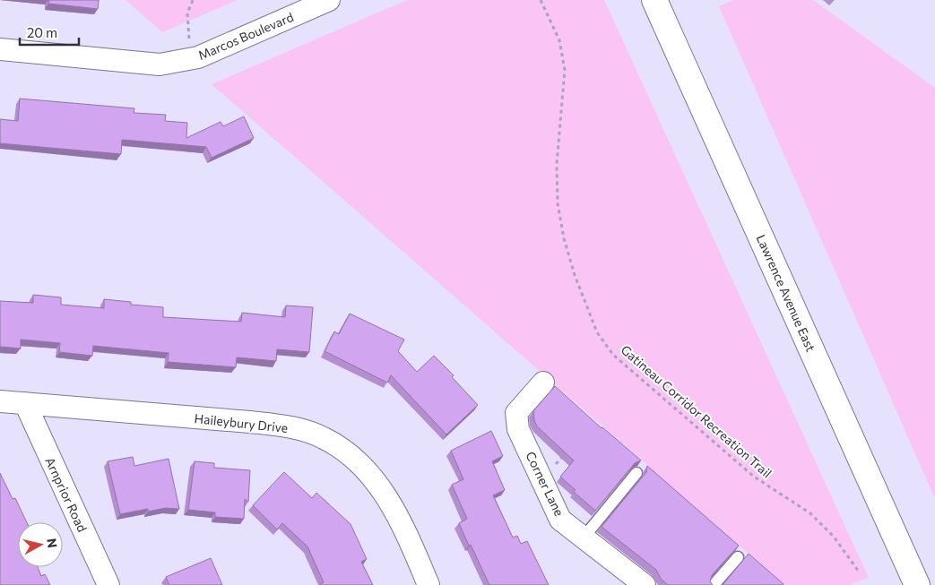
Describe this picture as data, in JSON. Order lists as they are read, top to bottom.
{
  "streets": {
    "main road": ["Lawrence Avenue East"],
    "street": [
      "Marcos Boulevard",
      "Haileybury Drive",
      "Corner Lane",
      "Arnprior Road"
    ],
    "path": ["Gatineau Corridor Recreation Trail"]
  },
  "crossings": [
    ["Haileybury Drive", "Arnprior Road"]
  ],
  "scale_bar": "20 m",
  "north": "right"
}
